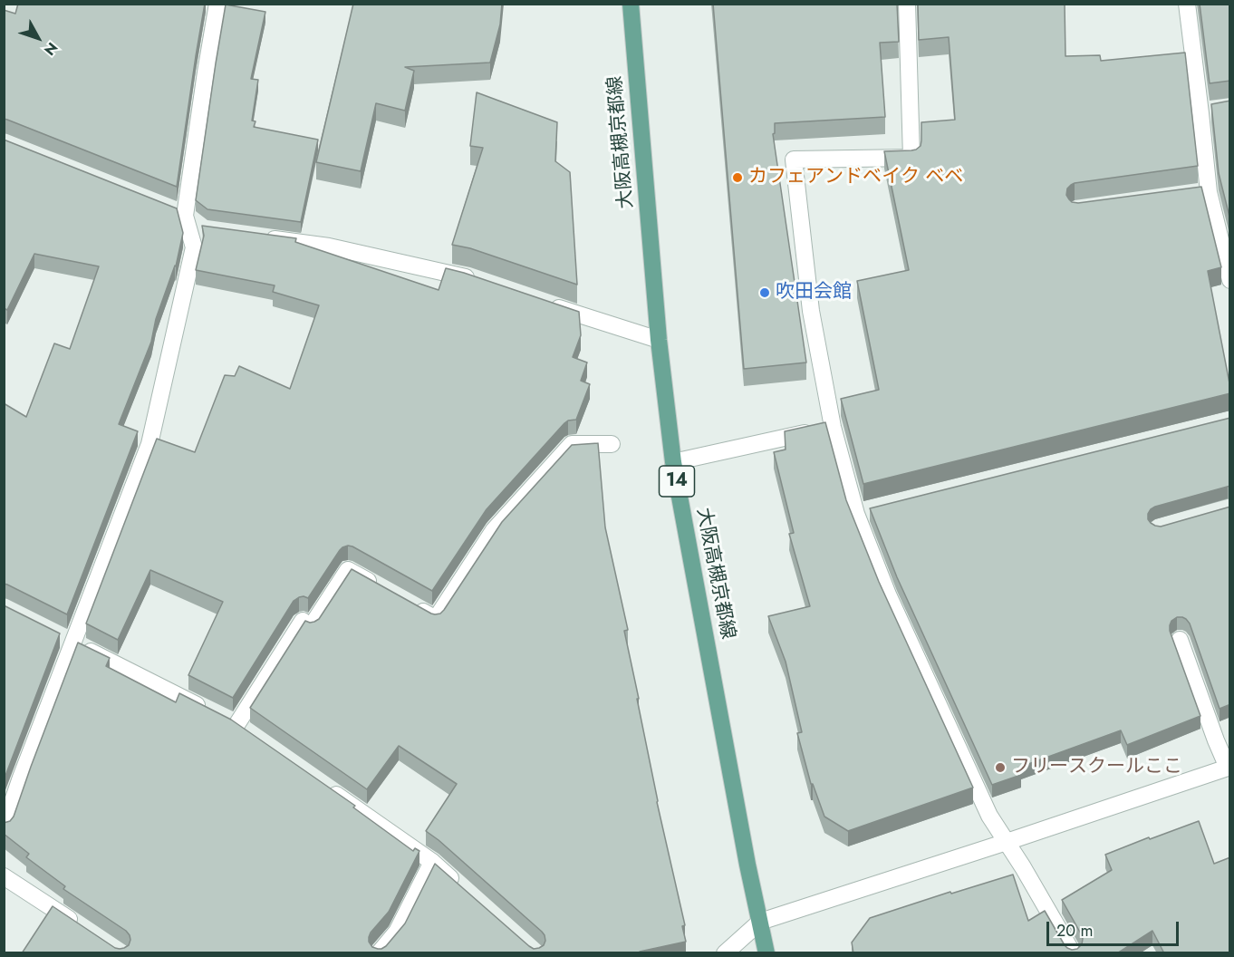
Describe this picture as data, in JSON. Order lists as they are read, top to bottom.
{
  "streets": {
    "main road": ["大阪高槻京都線", "14"]
  },
  "places": ["カフェアンドベイク ベベ", "吹田会館", "フリースクールここ"],
  "scale_bar": "20 m",
  "north": "bottom right"
}
